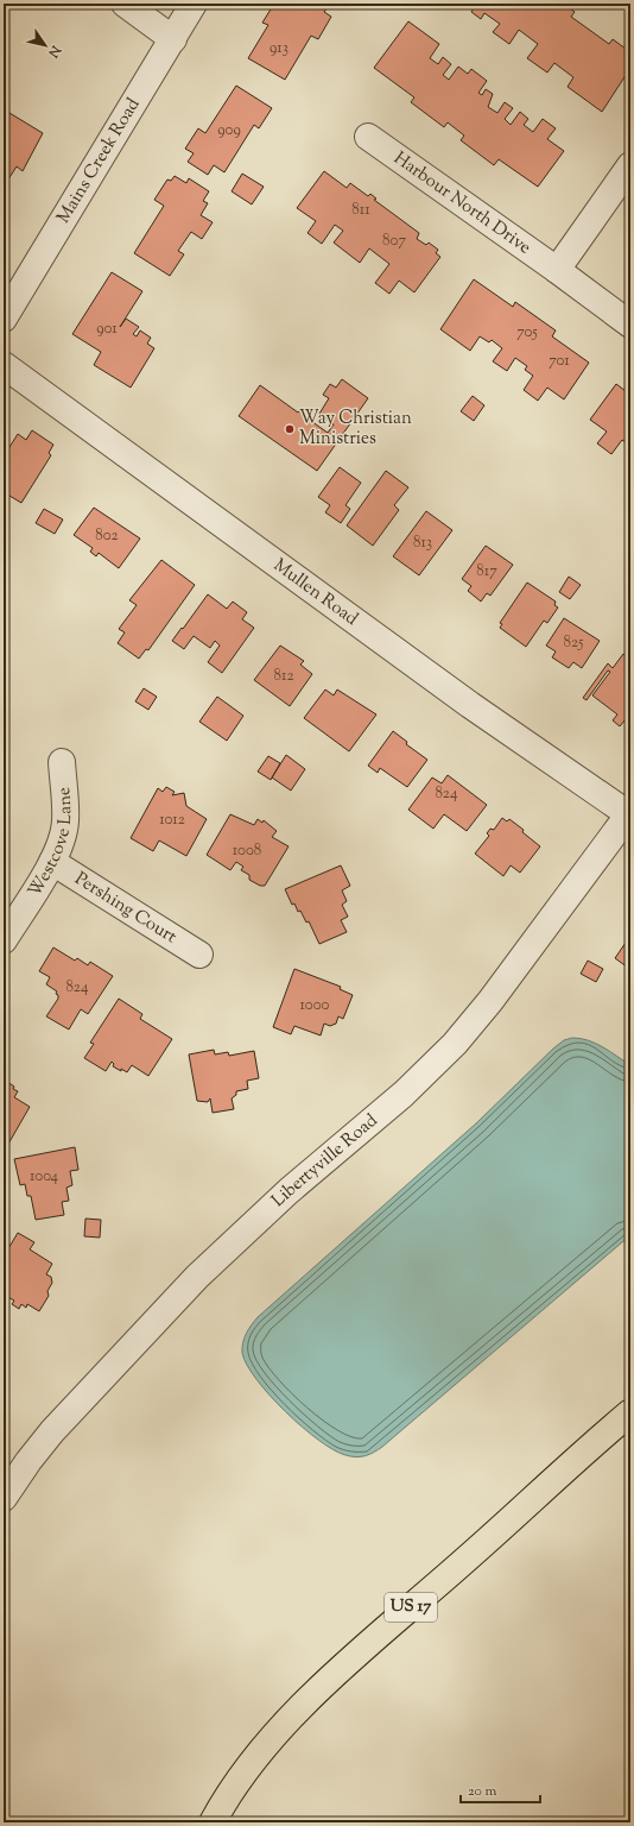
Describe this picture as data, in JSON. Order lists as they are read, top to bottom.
{
  "streets": {
    "highway": ["US 17"],
    "street": [
      "Mains Creek Road",
      "Harbour North Drive",
      "Mullen Road",
      "Westcove Lane",
      "Pershing Court",
      "Libertyville Road"
    ]
  },
  "crossings": [
    ["Mullen Road", "Libertyville Road"],
    ["Westcove Lane", "Pershing Court"]
  ],
  "places": ["Way Christian Ministries"],
  "house_numbers": [
    "913",
    "909",
    "811",
    "807",
    "901",
    "705",
    "701",
    "802",
    "813",
    "817",
    "825",
    "812",
    "824",
    "1012",
    "1008",
    "824",
    "1000",
    "1004"
  ],
  "scale_bar": "20 m",
  "north": "bottom right"
}
